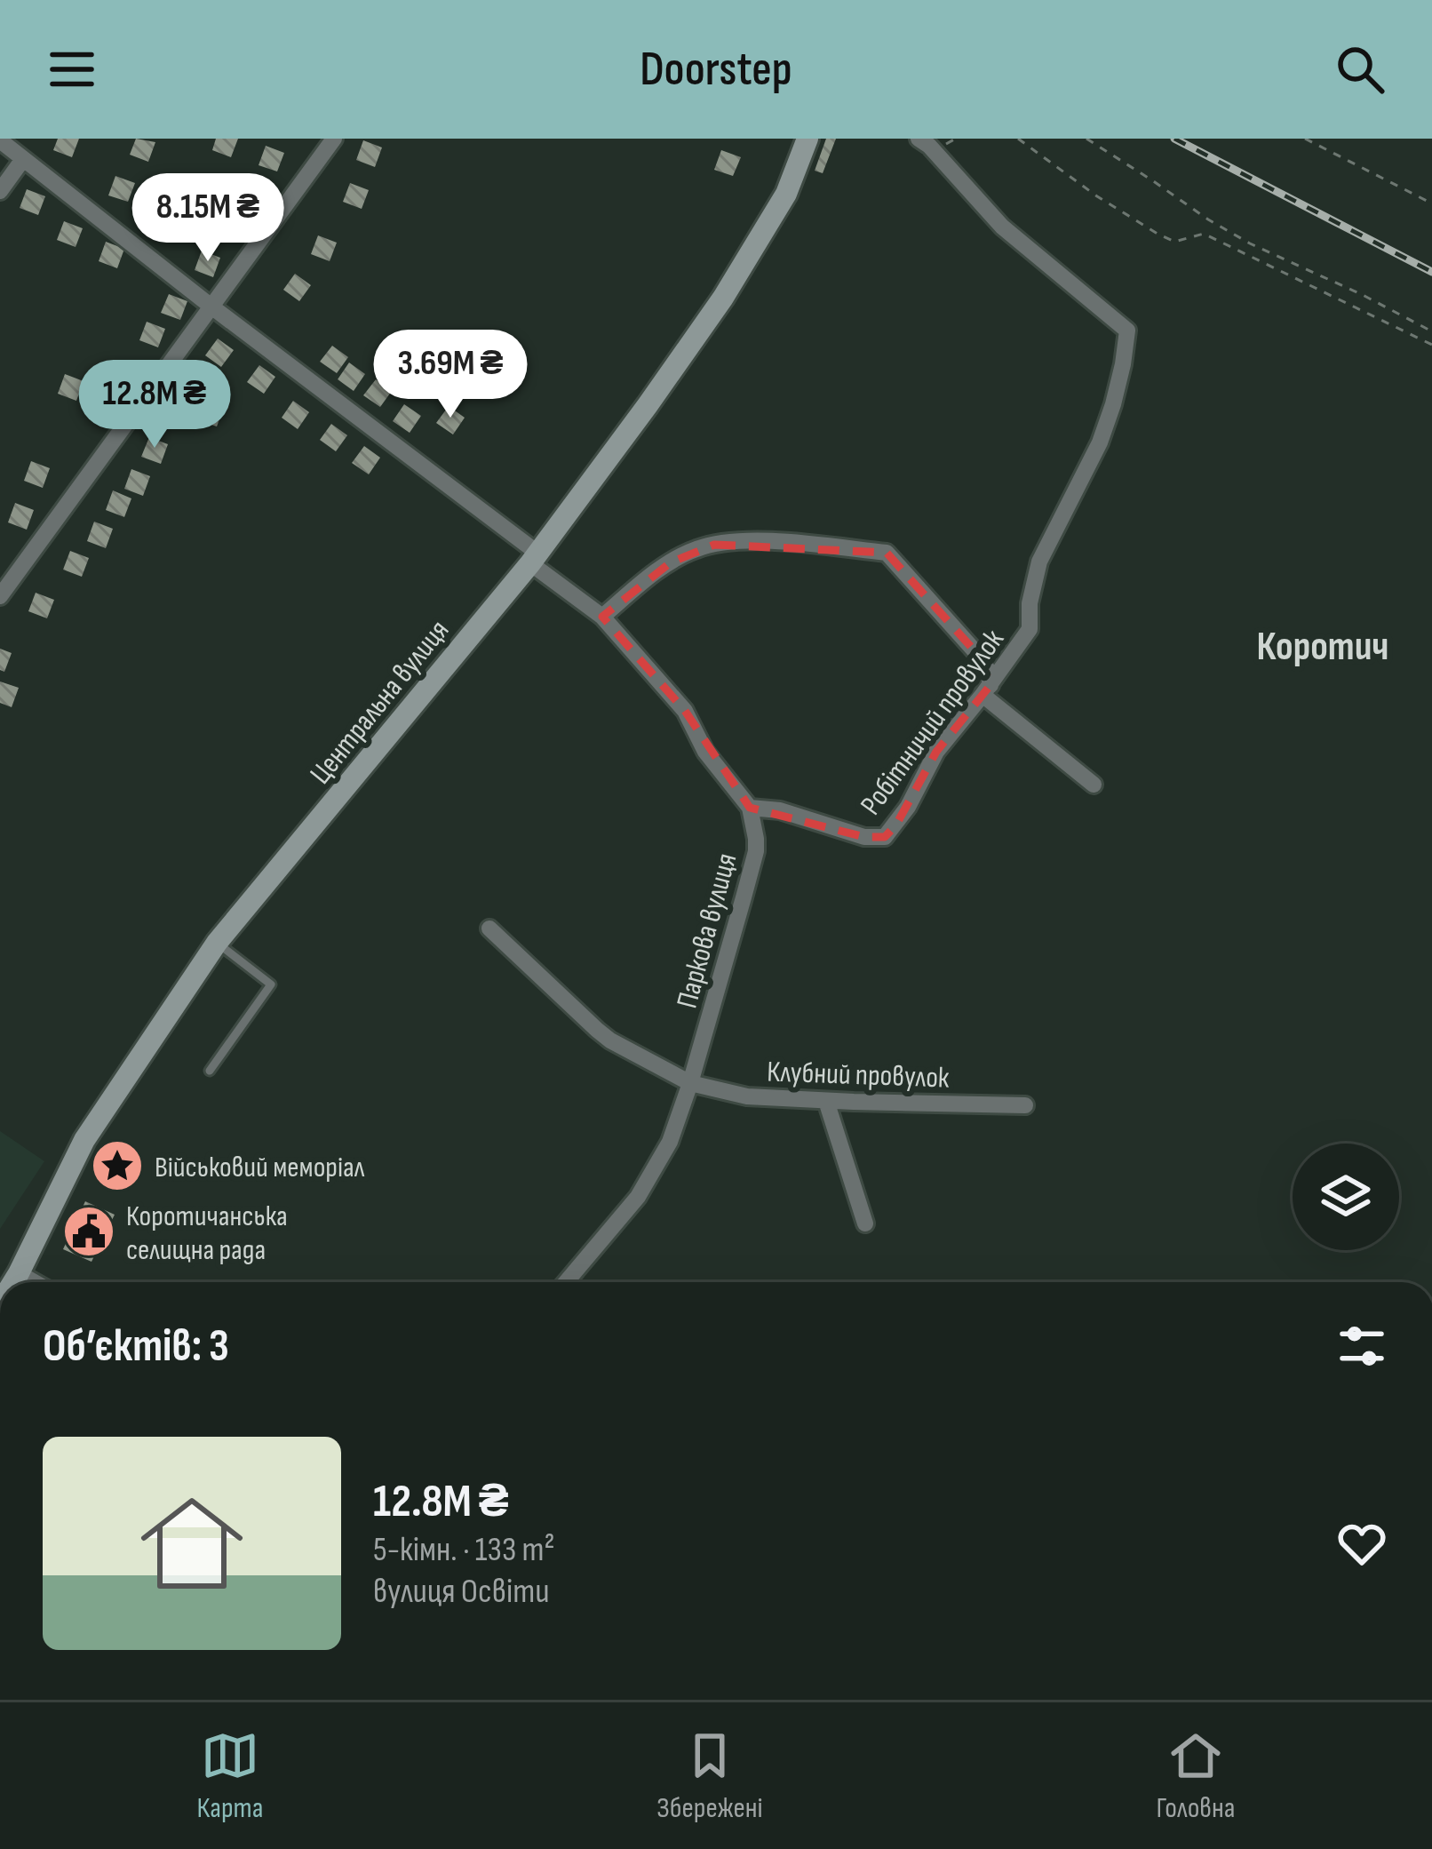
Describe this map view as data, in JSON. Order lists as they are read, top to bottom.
{
  "streets": {
    "street": [
      "Центральна вулиця",
      "Робітничий провулок",
      "Паркова вулиця",
      "Клубний провулок"
    ]
  },
  "crossings": [
    ["Робітничий провулок", "Паркова вулиця"],
    ["Паркова вулиця", "Клубний провулок"]
  ],
  "districts": ["Коротич"],
  "places": {
    "place": ["Військовий меморіал"],
    "public building": ["Коротичанська селищна рада"]
  },
  "page": {
    "header": "Doorstep",
    "price": ["8.15M ₴", "3.69M ₴", "12.8M ₴"],
    "heading": "Об’єктів: 3",
    "list": [
      {
        "name": "12.8M ₴",
        "note": "5-кімн. · 133 m² · вулиця Освіти"
      }
    ],
    "tabs": ["Карта", "Збережені", "Головна"]
  }
}
